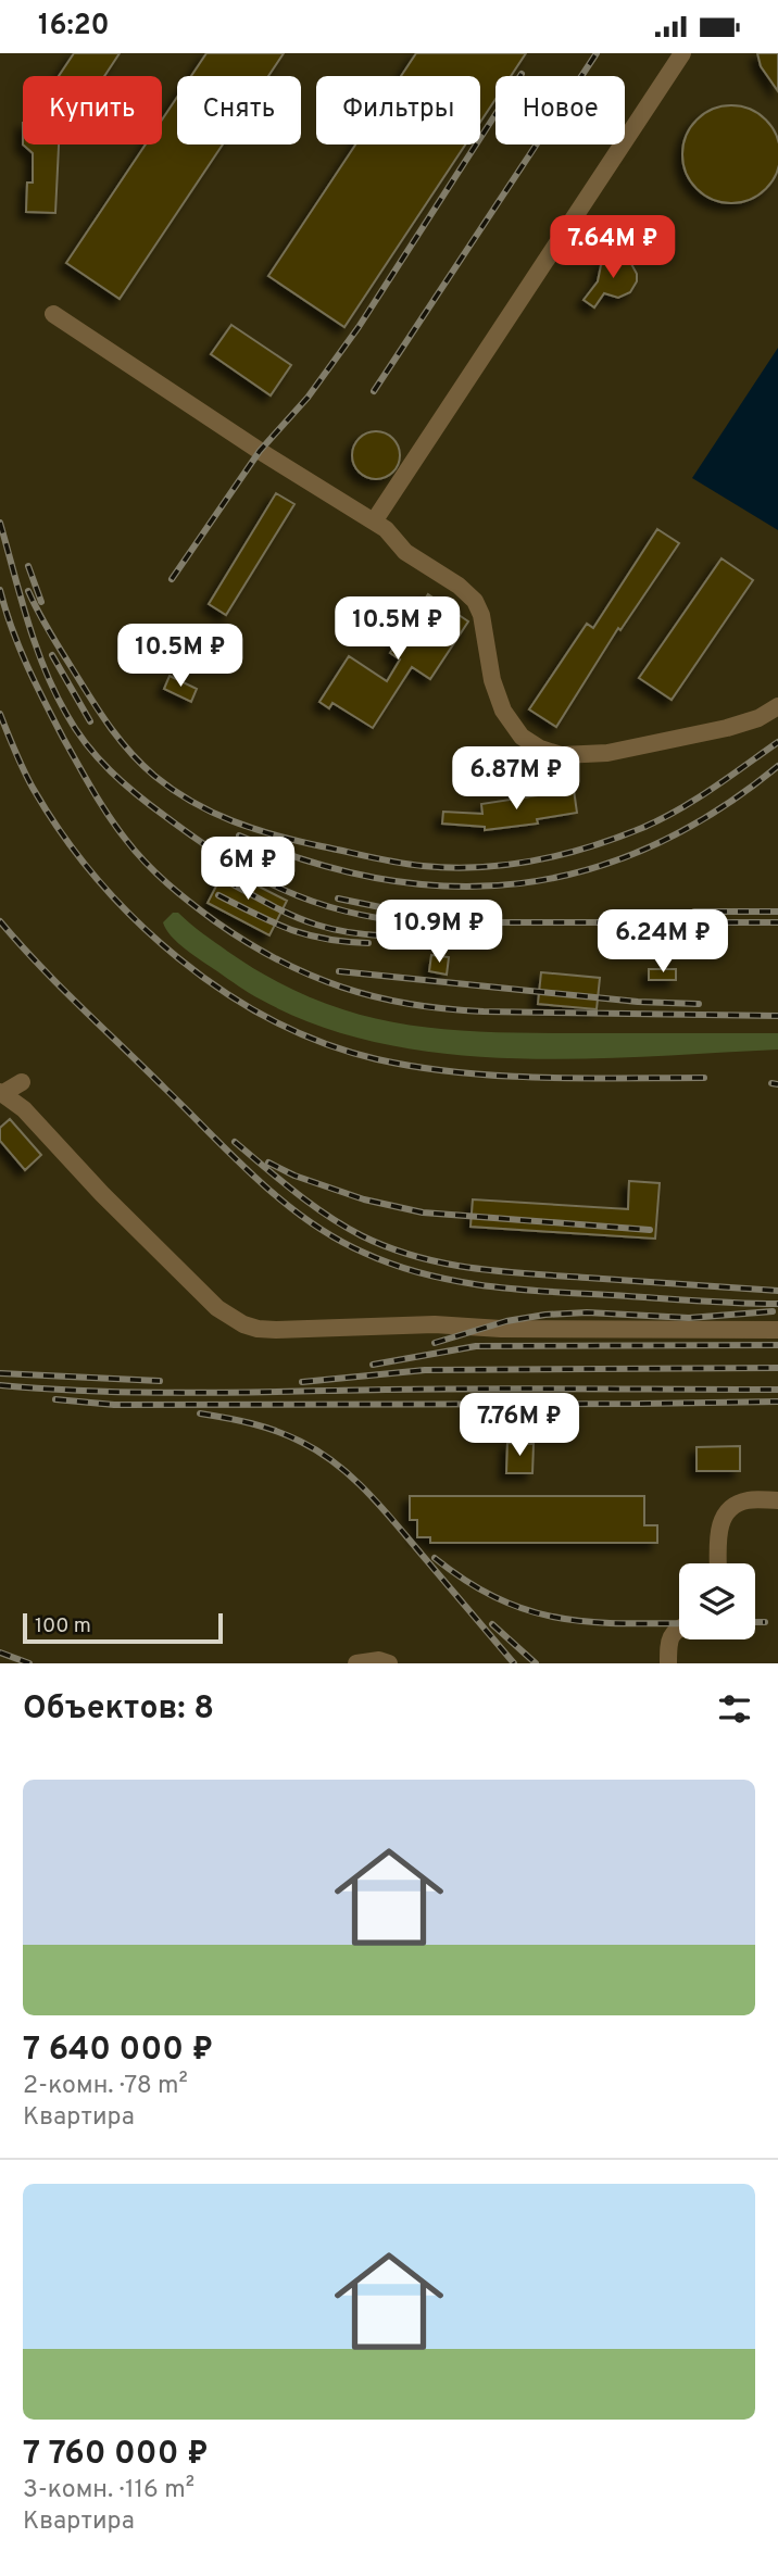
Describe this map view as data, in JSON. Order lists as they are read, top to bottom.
{
  "scale_bar": "100 m",
  "page": {
    "status": "16:20",
    "chip": [
      "Купить",
      "Снять",
      "Фильтры",
      "Новое"
    ],
    "price": [
      "7.64M ₽",
      "10.5M ₽",
      "10.5M ₽",
      "6.87M ₽",
      "6M ₽",
      "10.9M ₽",
      "6.24M ₽",
      "7.76M ₽"
    ],
    "scale": "100 m",
    "heading": "Объектов: 8",
    "list": [
      {
        "name": "7 640 000 ₽",
        "note": "2-комн. · 78 m² · Квартира"
      },
      {
        "name": "7 760 000 ₽",
        "note": "3-комн. · 116 m² · Квартира"
      }
    ]
  }
}
